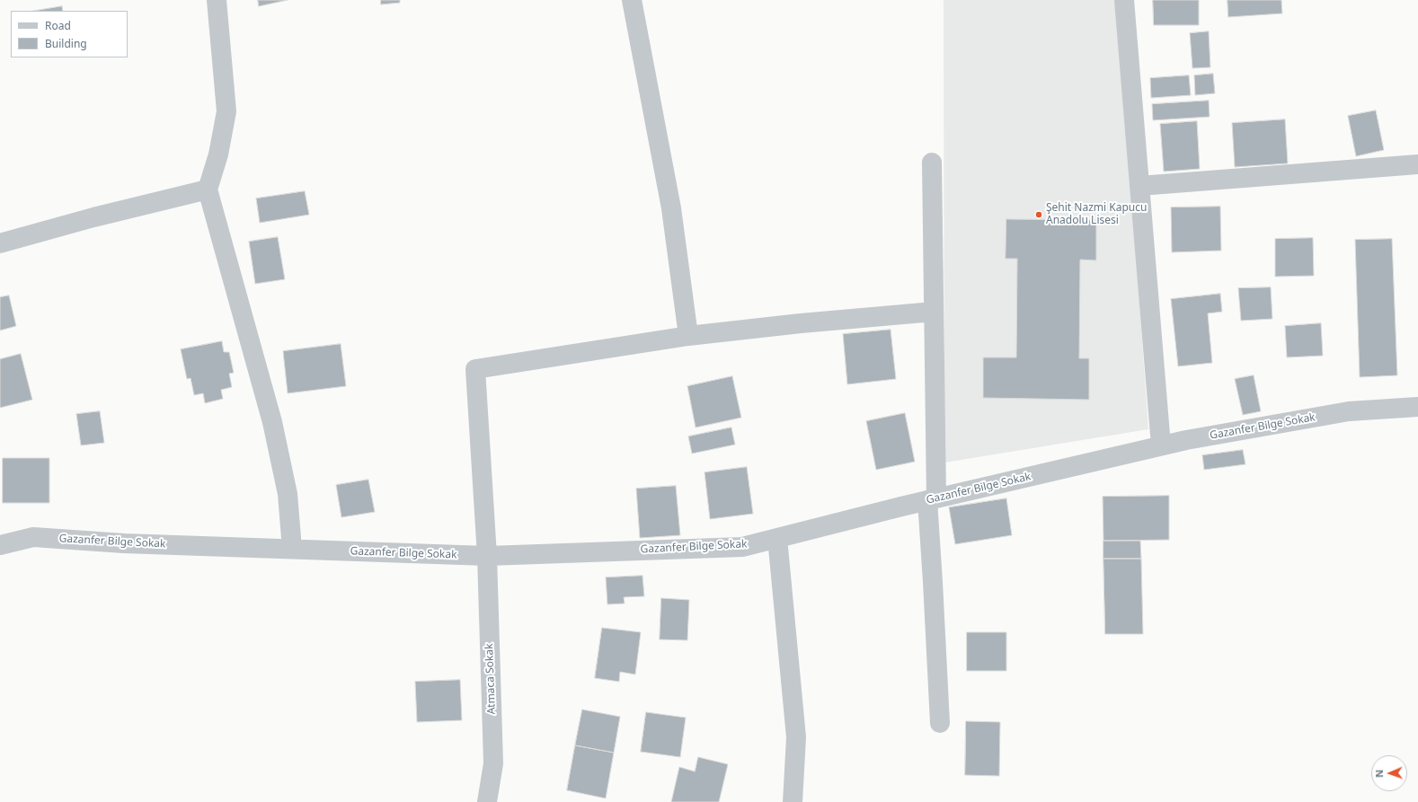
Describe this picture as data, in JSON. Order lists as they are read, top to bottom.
{
  "streets": {
    "street": ["Gazanfer Bilge Sokak", "Atmaca Sokak"]
  },
  "crossings": [
    ["Gazanfer Bilge Sokak", "Atmaca Sokak"]
  ],
  "places": ["Şehit Nazmi Kapucu Anadolu Lisesi"],
  "legend": ["Road", "Building"],
  "north": "left"
}
